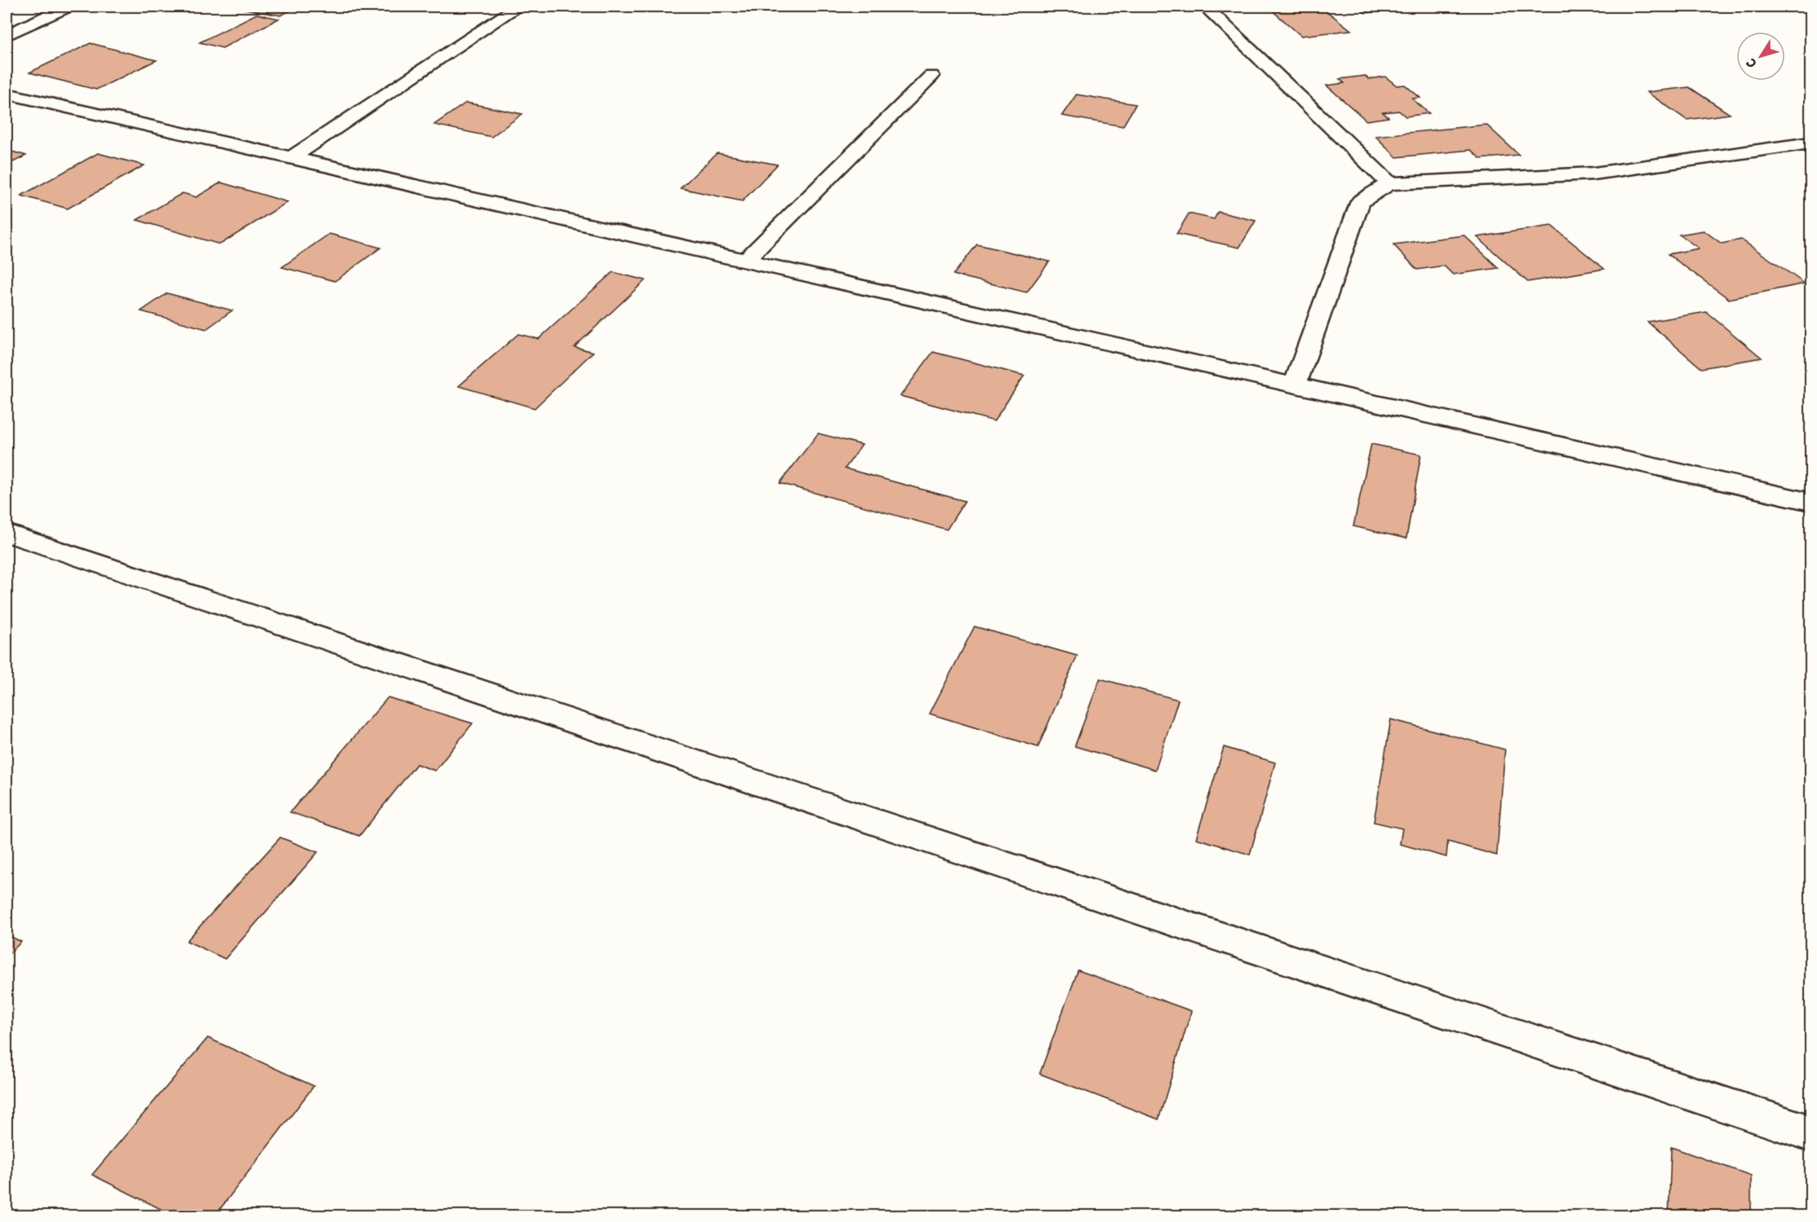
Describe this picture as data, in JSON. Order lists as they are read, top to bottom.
{
  "north": "bottom left"
}
